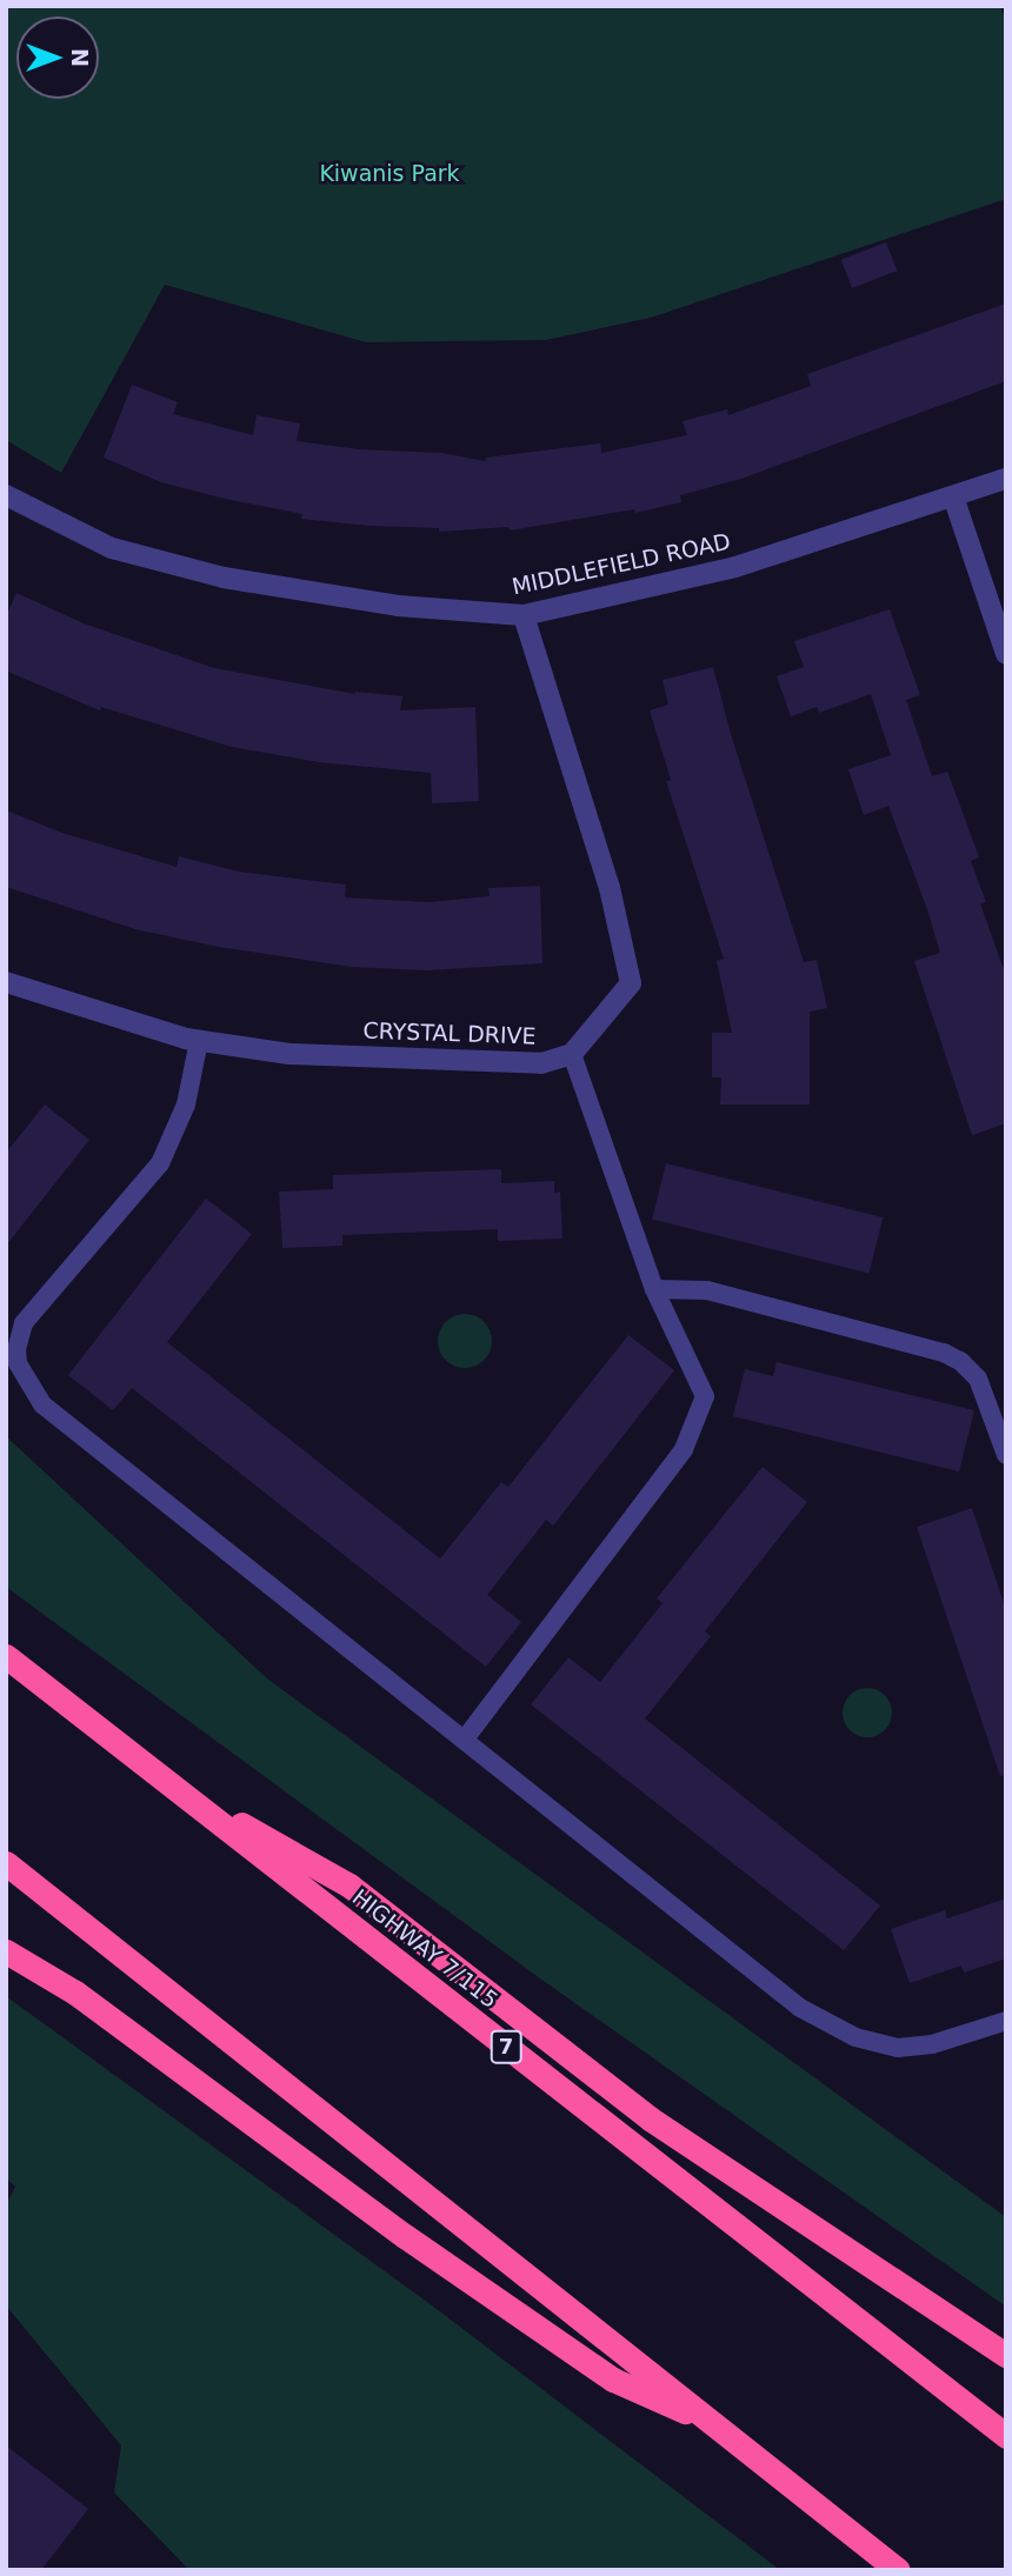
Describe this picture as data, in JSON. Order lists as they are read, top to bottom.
{
  "streets": {
    "highway": ["HIGHWAY 7/115", "7"],
    "street": ["MIDDLEFIELD ROAD", "CRYSTAL DRIVE"]
  },
  "parks": ["Kiwanis Park"],
  "north": "right"
}
